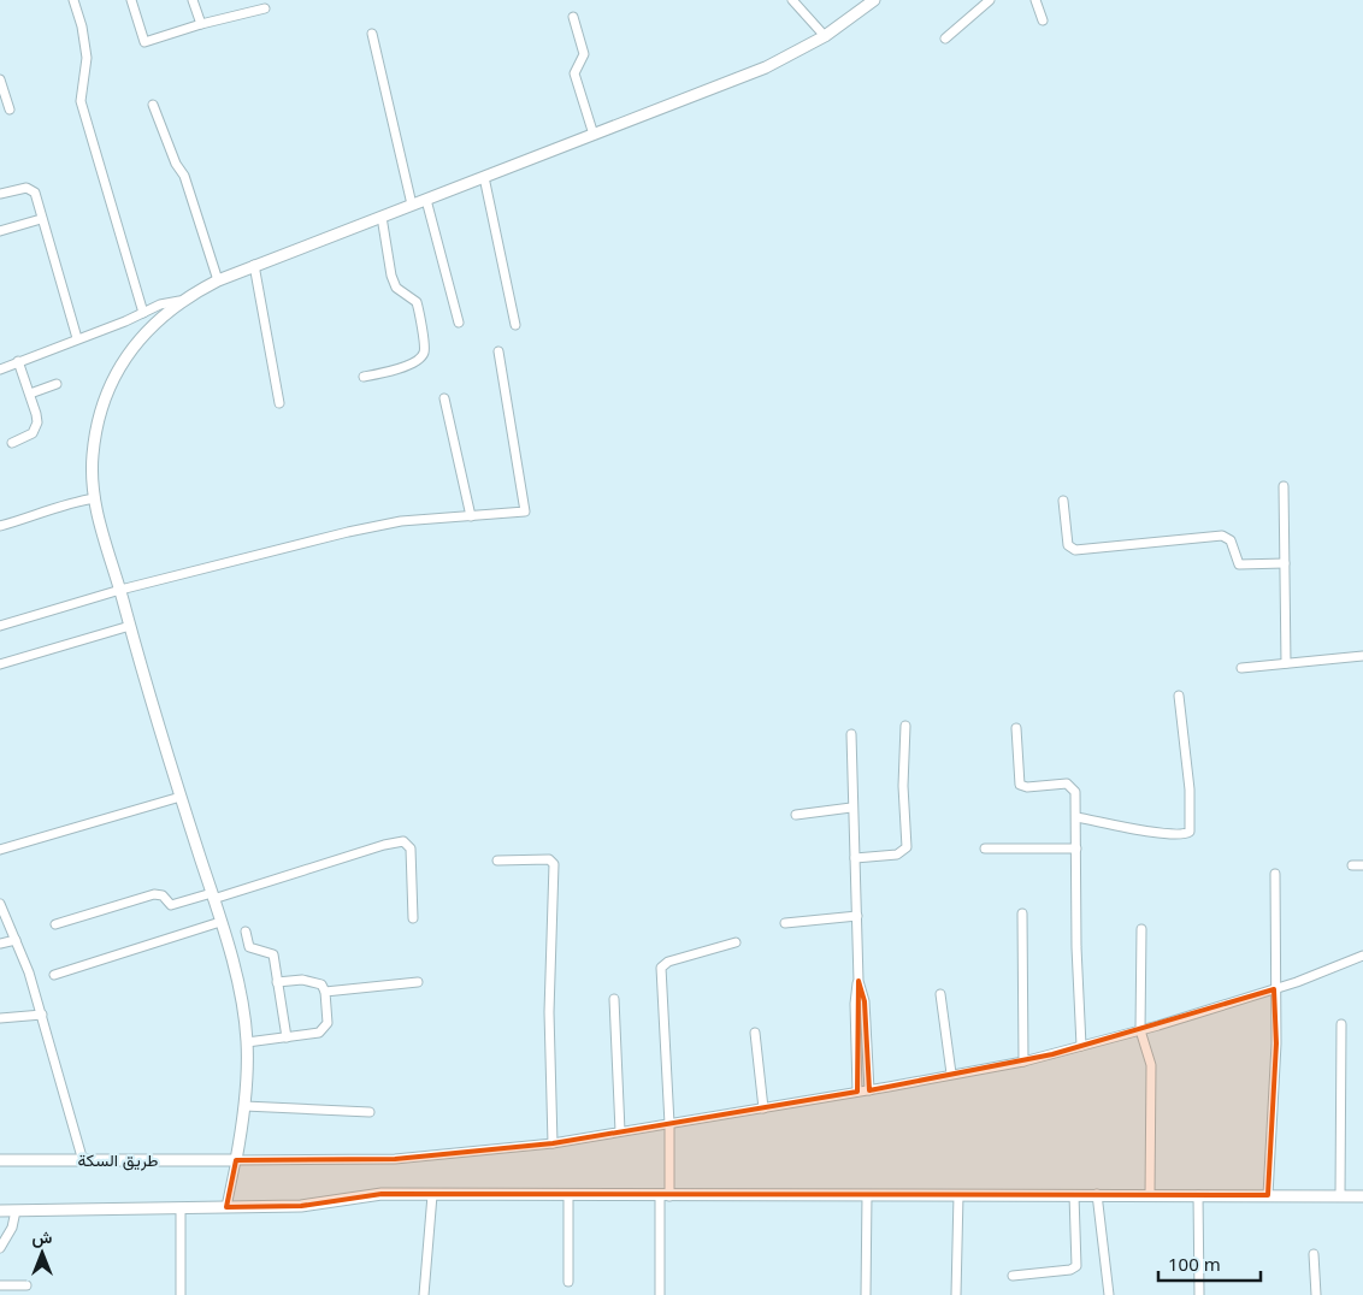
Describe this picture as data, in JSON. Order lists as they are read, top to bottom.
{
  "streets": {
    "main road": ["طريق السكة"]
  },
  "scale_bar": "100 m",
  "north": "top"
}
